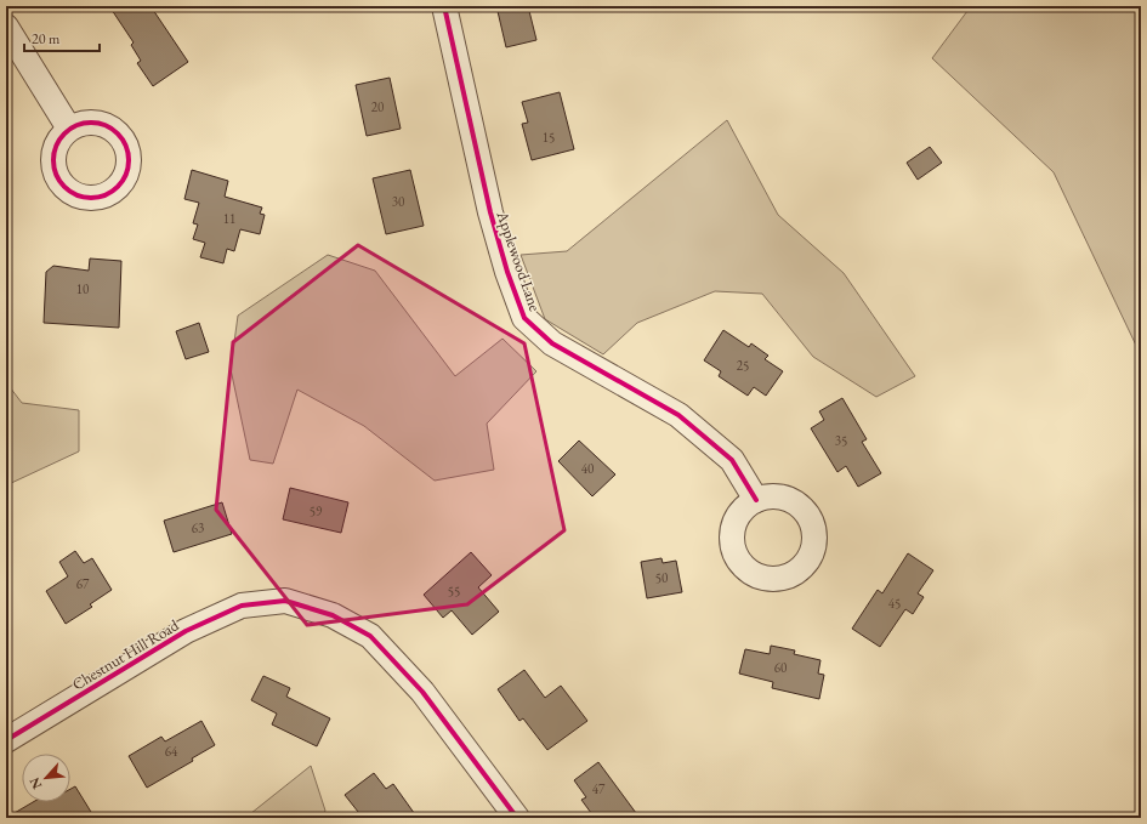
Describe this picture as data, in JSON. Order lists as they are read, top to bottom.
{
  "streets": {
    "street": ["Applewood Lane", "Chestnut Hill Road"]
  },
  "house_numbers": [
    "20",
    "15",
    "30",
    "11",
    "10",
    "25",
    "35",
    "40",
    "59",
    "63",
    "50",
    "67",
    "55",
    "45",
    "60",
    "64",
    "47"
  ],
  "scale_bar": "20 m",
  "north": "bottom left"
}
